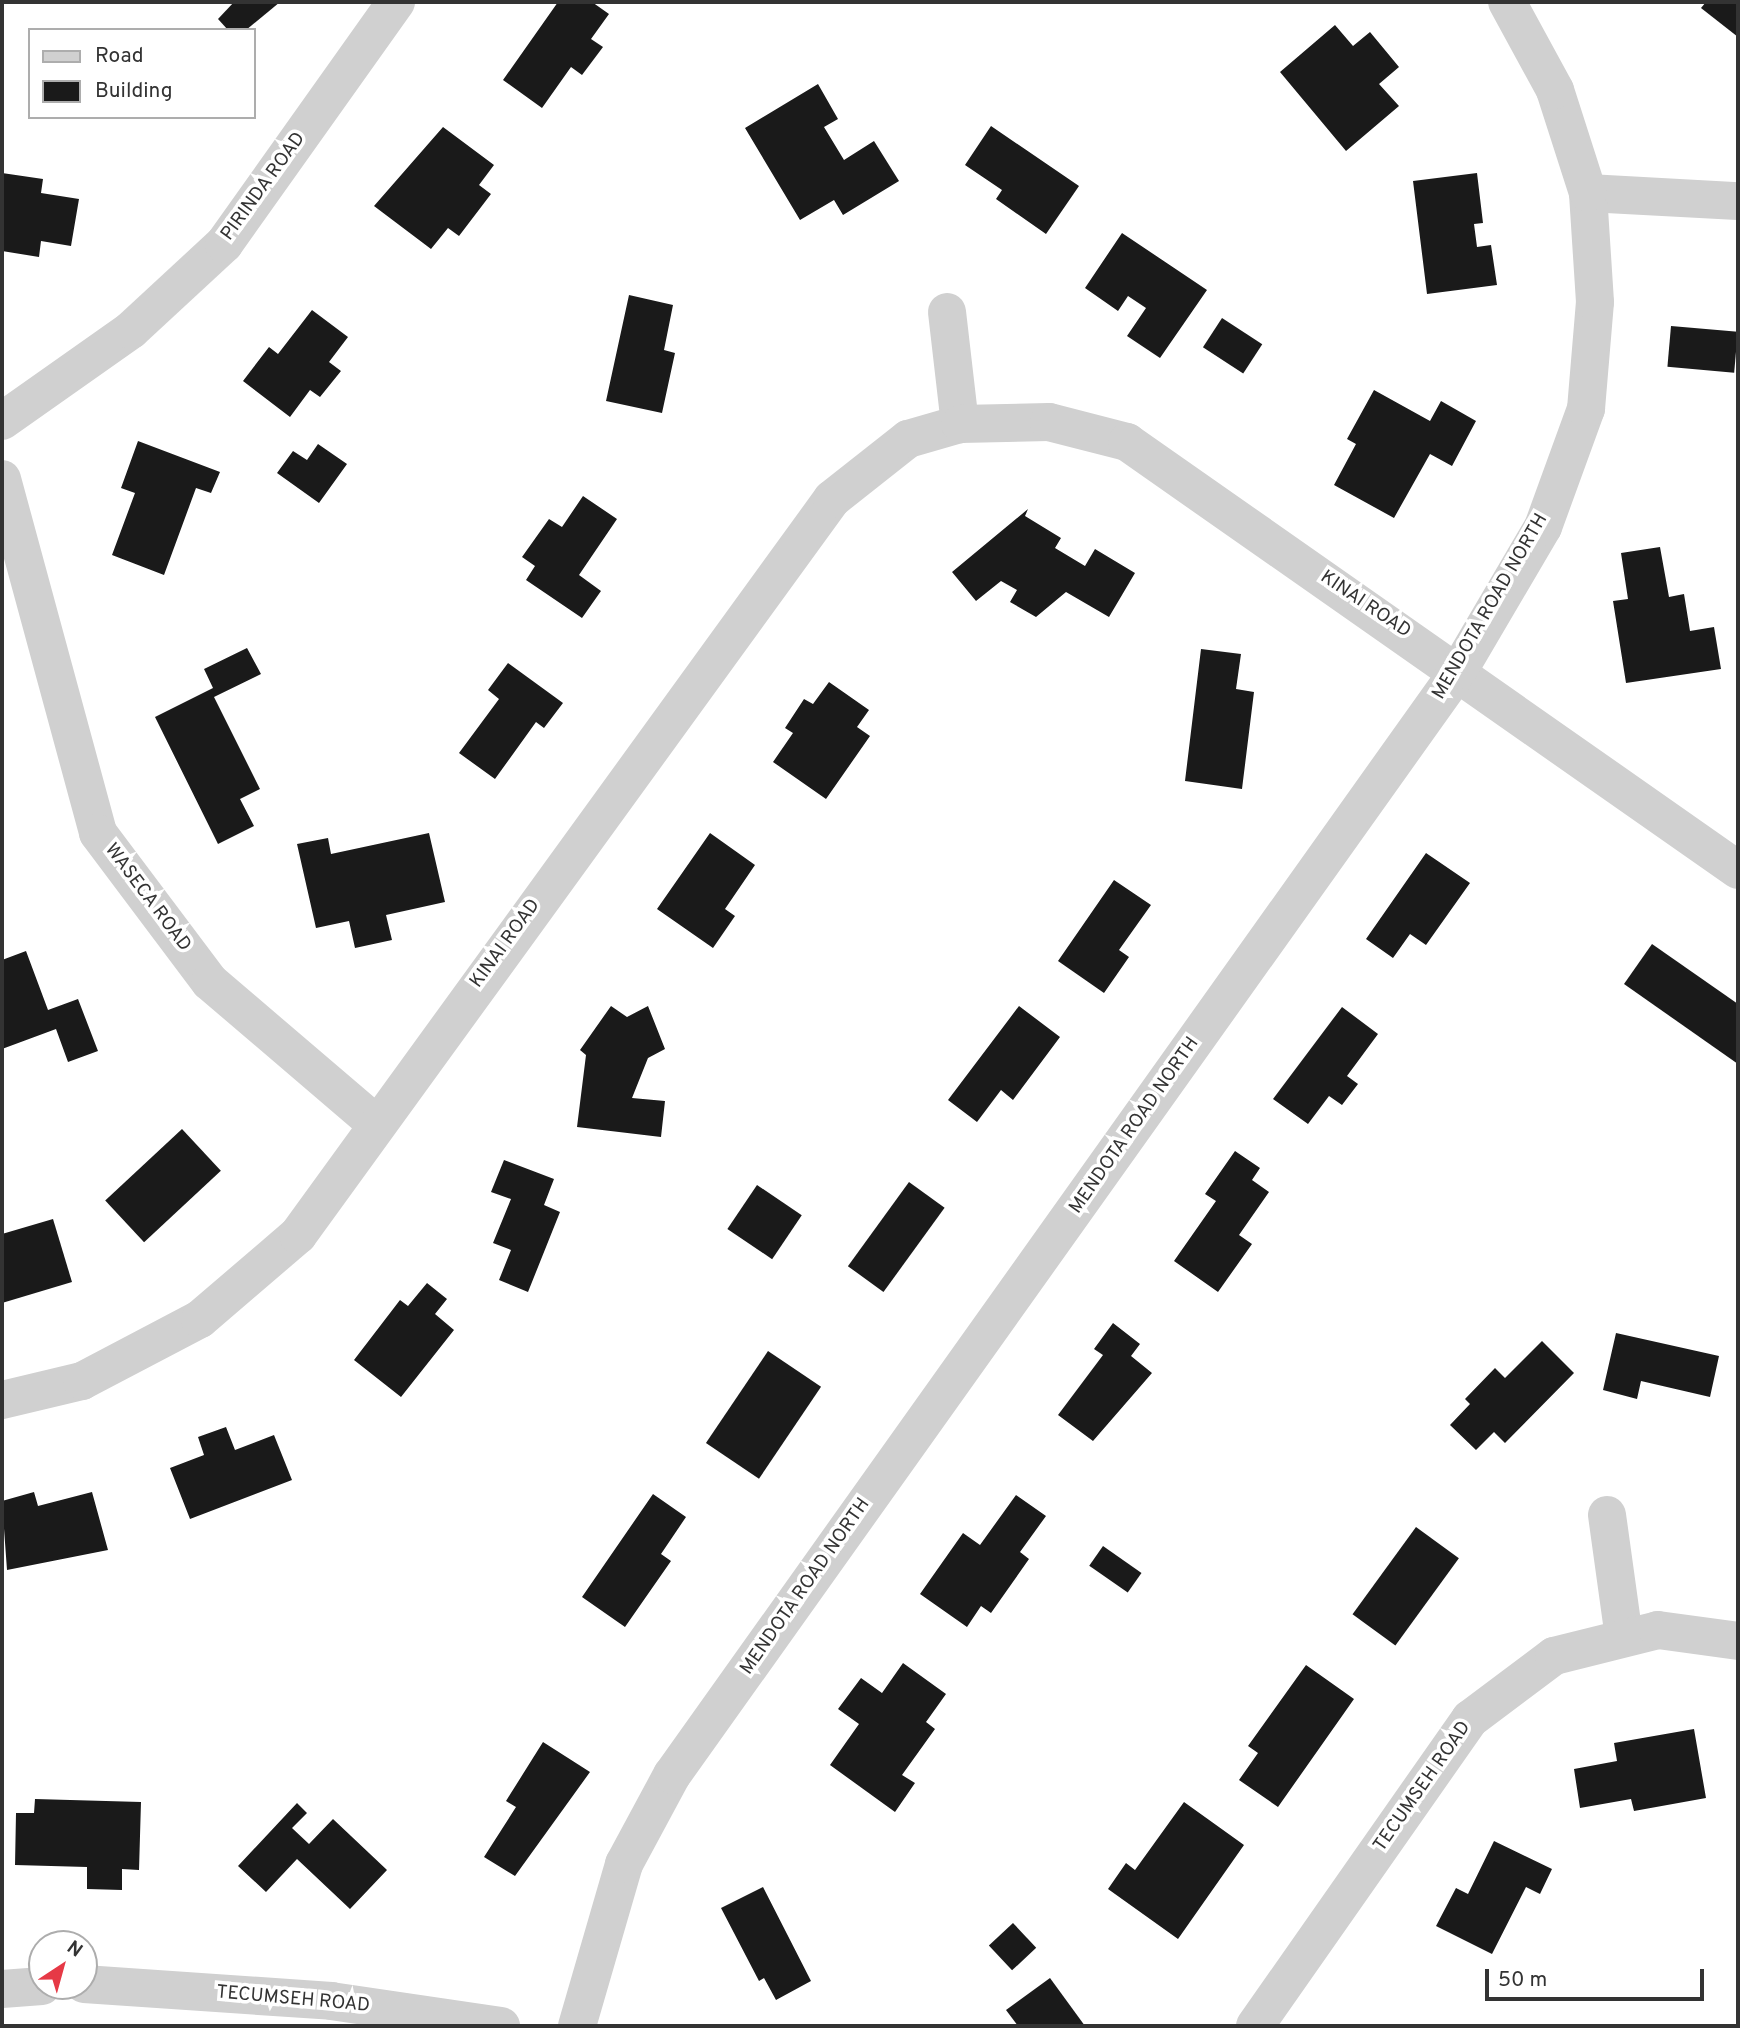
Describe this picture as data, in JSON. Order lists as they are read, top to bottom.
{
  "streets": {
    "street": [
      "PIRINDA ROAD",
      "KINAI ROAD",
      "MENDOTA ROAD NORTH",
      "WASECA ROAD",
      "TECUMSEH ROAD"
    ]
  },
  "crossings": [
    ["KINAI ROAD", "MENDOTA ROAD NORTH"],
    ["KINAI ROAD", "WASECA ROAD"]
  ],
  "legend": ["Road", "Building"],
  "scale_bar": "50 m",
  "north": "top right"
}
